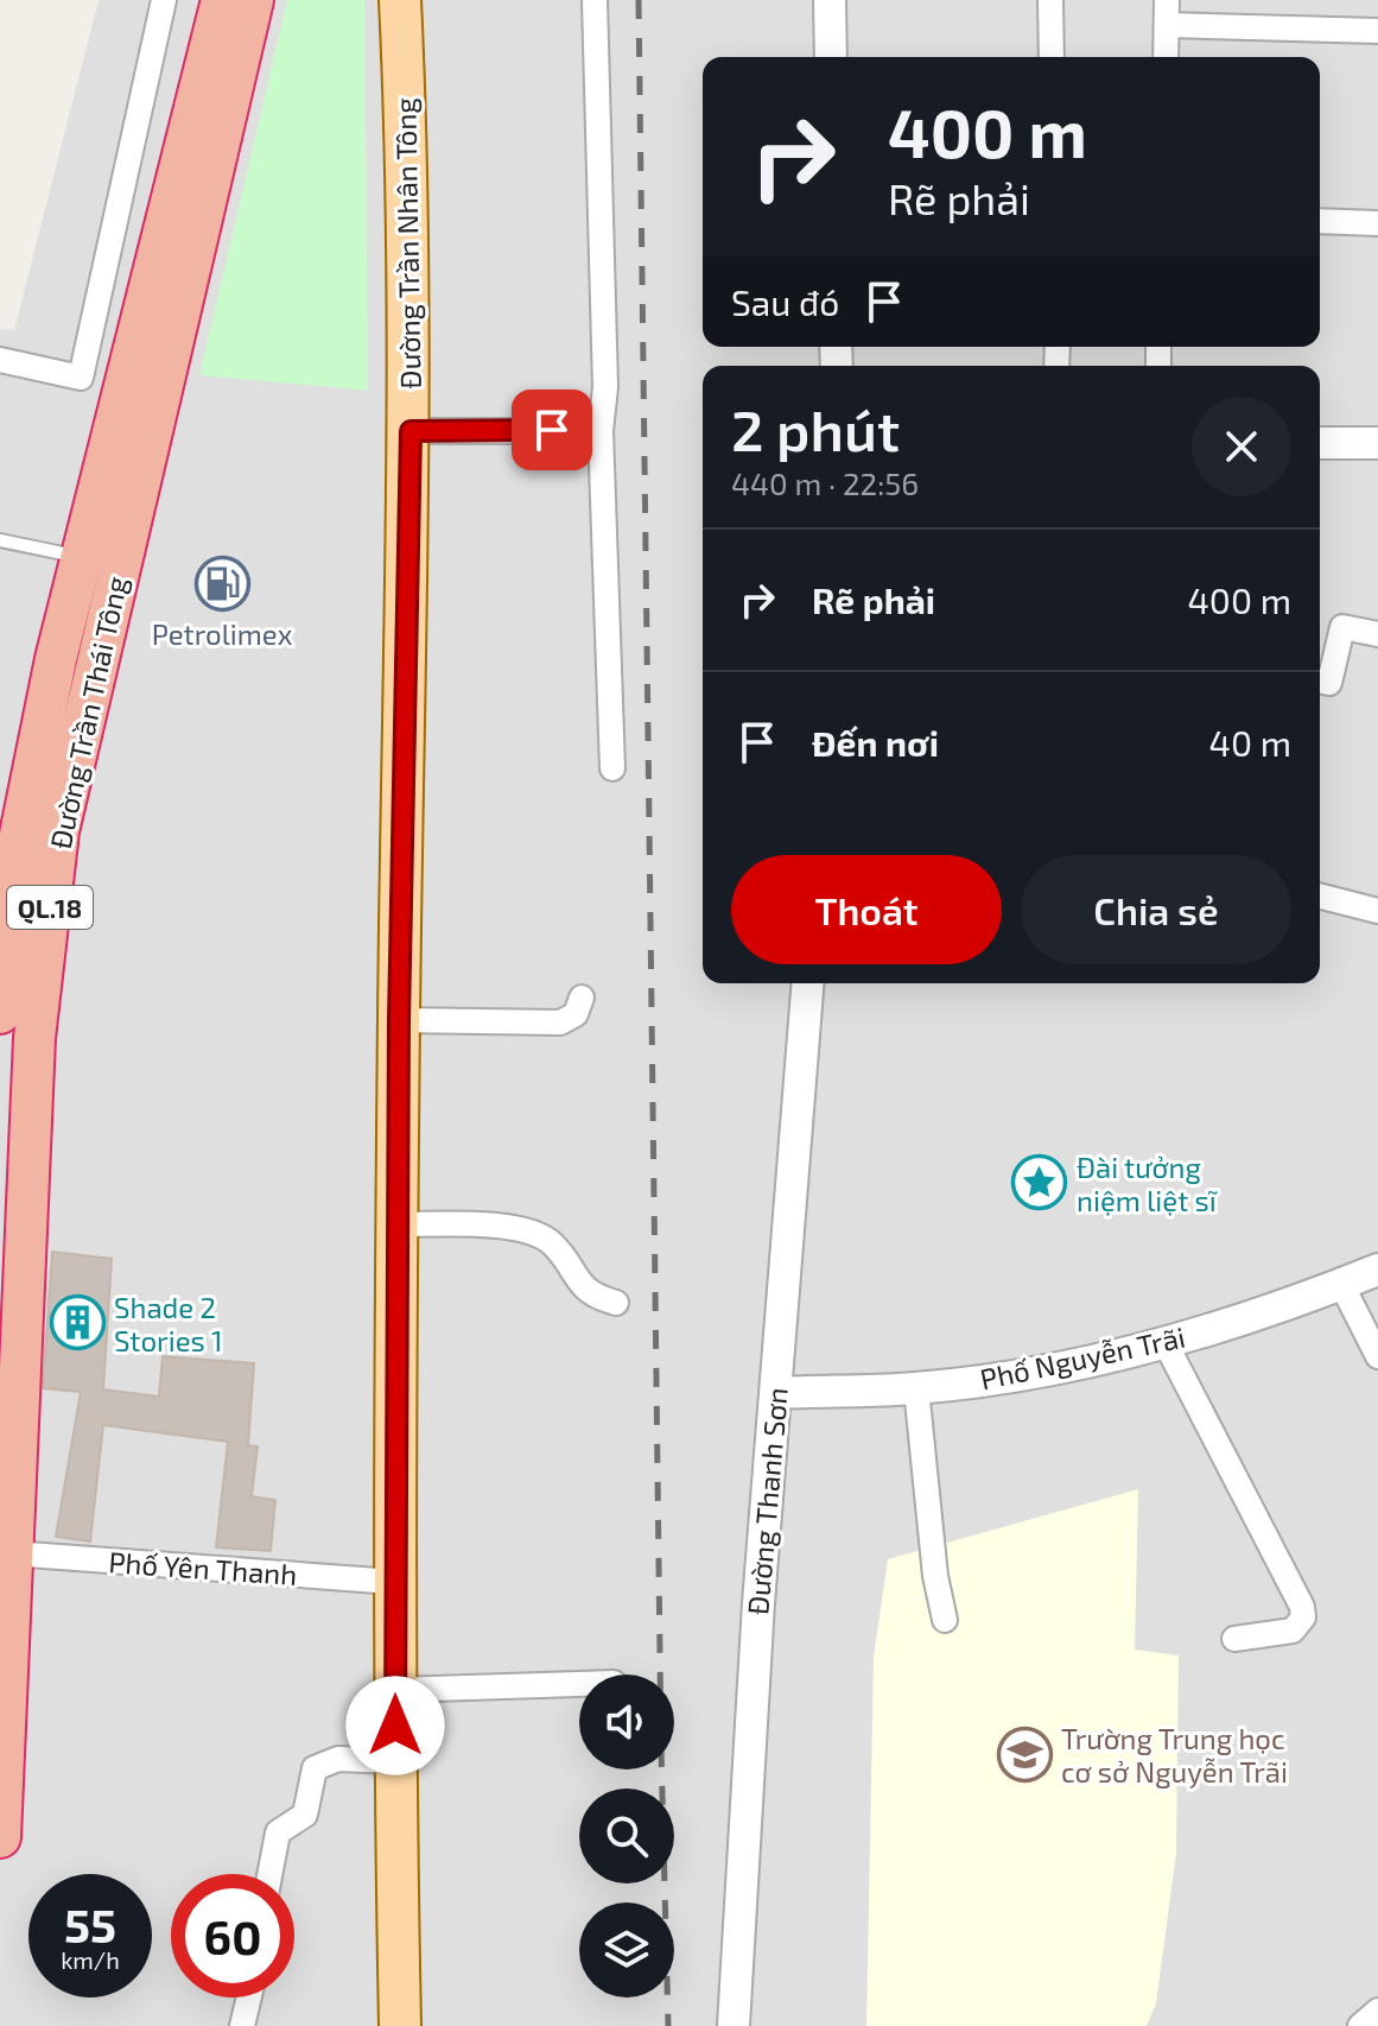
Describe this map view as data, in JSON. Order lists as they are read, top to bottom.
{
  "streets": {
    "highway": ["Đường Trần Thái Tông", "QL.18"],
    "main road": ["Đường Trần Nhân Tông"],
    "street": ["Phố Nguyễn Trãi", "Đường Thanh Sơn", "Phố Yên Thanh"]
  },
  "crossings": [
    ["Đường Trần Nhân Tông", "Phố Yên Thanh"],
    ["Đường Trần Thái Tông", "Phố Yên Thanh"],
    ["Phố Nguyễn Trãi", "Đường Thanh Sơn"]
  ],
  "places": {
    "fuel station": ["Petrolimex"],
    "place": ["Đài tưởng niệm liệt sĩ"],
    "building": ["Shade 2 Stories 1"],
    "school or university": ["Trường Trung học cơ sở Nguyễn Trãi"]
  },
  "page": {
    "turn": ["400 m", "Rẽ phải"],
    "then": "Sau đó",
    "heading": ["2 phút", "440 m · 22:56"],
    "list": [
      {
        "name": "Rẽ phải",
        "value": "400 m"
      },
      {
        "name": "Đến nơi",
        "value": "40 m"
      }
    ],
    "buttons": ["Thoát", "Chia sẻ"],
    "speed": "55 km/h",
    "limit": "60"
  }
}
